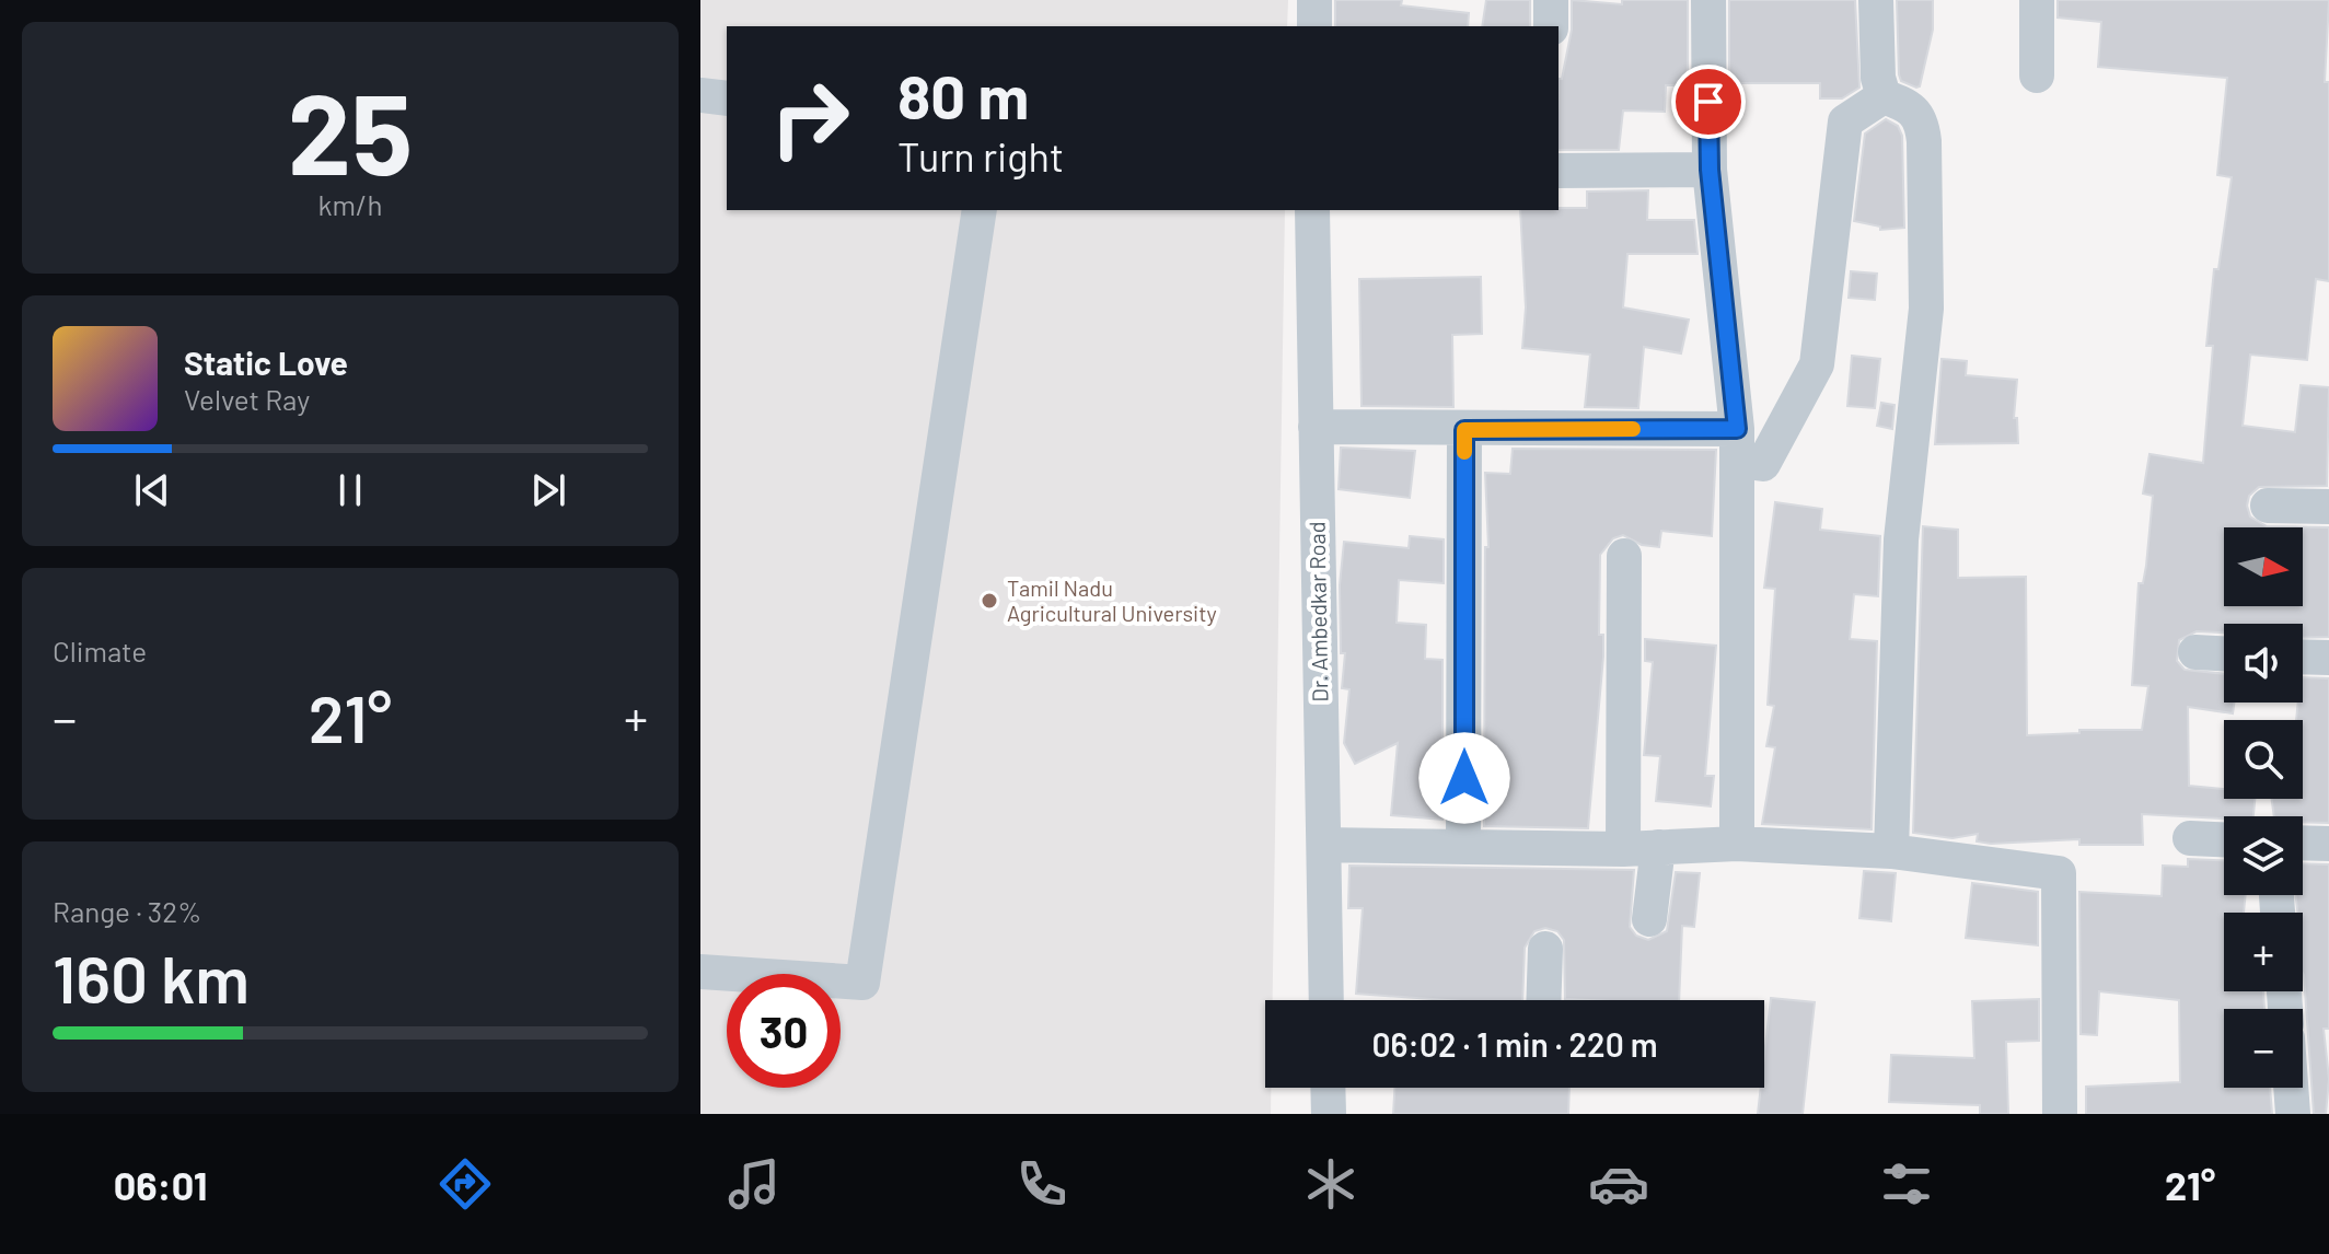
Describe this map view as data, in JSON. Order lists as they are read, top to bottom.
{
  "streets": {
    "street": ["Dr. Ambedkar Road"]
  },
  "places": ["Tamil Nadu Agricultural University"],
  "north": "right",
  "page": {
    "tile": [
      ["25", "km/h"],
      "Climate",
      ["Range · 32%", "160 km"]
    ],
    "turn": ["80 m", "Turn right"],
    "song": ["Static Love", "Velvet Ray"],
    "map_buttons": ["+", "−"],
    "heat": ["−", "21°", "+"],
    "limit": "30",
    "trip": "06:02 · 1 min · 220 m",
    "tabs": ["06:01", "21°"]
  }
}
